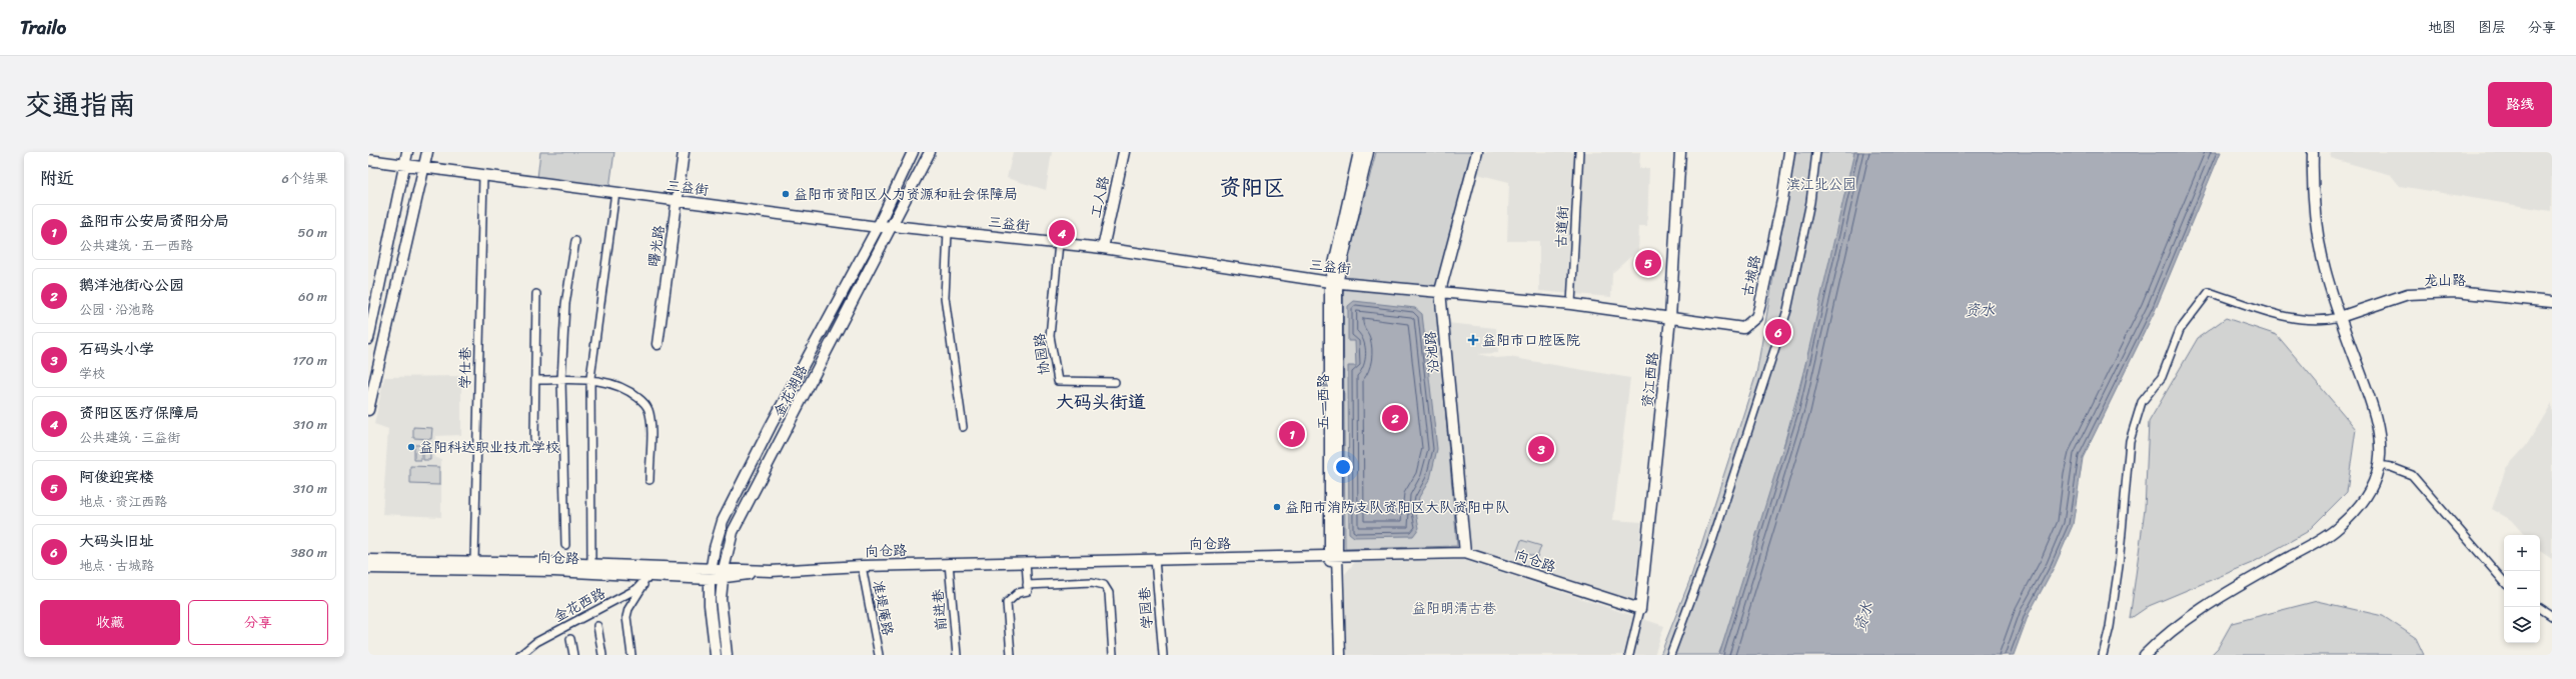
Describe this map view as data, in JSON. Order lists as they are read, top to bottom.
{
  "streets": {
    "street": [
      "三益街",
      "工人路",
      "古道街",
      "曙光路",
      "古城路",
      "龙山路",
      "沿池路",
      "协园路",
      "学仕巷",
      "资江西路",
      "金花湖路",
      "向仓路",
      "金花西路",
      "准堤庵路",
      "学园巷",
      "前进巷"
    ]
  },
  "crossings": [
    ["三益街", "工人路"],
    ["三益街", "古道街"],
    ["三益街", "曙光路"],
    ["三益街", "古城路"],
    ["三益街", "沿池路"],
    ["三益街", "协园路"],
    ["三益街", "学仕巷"],
    ["三益街", "资江西路"],
    ["三益街", "金花湖路"],
    ["古城路", "资江西路"],
    ["沿池路", "向仓路"],
    ["学仕巷", "向仓路"],
    ["资江西路", "向仓路"],
    ["金花湖路", "向仓路"],
    ["向仓路", "金花西路"],
    ["向仓路", "准堤庵路"],
    ["向仓路", "学园巷"],
    ["向仓路", "前进巷"]
  ],
  "districts": ["资阳区", "大码头街道"],
  "water": ["资水"],
  "parks": ["滨江北公园", "益阳明清古巷"],
  "places": {
    "other": ["益阳市资阳区人力资源和社会保障局", "益阳科达职业技术学校", "益阳市消防支队资阳区大队资阳中队"],
    "health": ["益阳市口腔医院"]
  },
  "page": {
    "header": "Trailo",
    "nav": ["地图", "图层", "分享"],
    "title": "交通指南",
    "buttons": [
      "路线",
      ["收藏", "分享"]
    ],
    "heading": ["附近", "6个结果"],
    "list": [
      {
        "mark": "1",
        "name": "益阳市公安局资阳分局",
        "note": "公共建筑 · 五一西路",
        "value": "50 m"
      },
      {
        "mark": "2",
        "name": "鹅洋池街心公园",
        "note": "公园 · 沿池路",
        "value": "60 m"
      },
      {
        "mark": "3",
        "name": "石码头小学",
        "note": "学校",
        "value": "170 m"
      },
      {
        "mark": "4",
        "name": "资阳区医疗保障局",
        "note": "公共建筑 · 三益街",
        "value": "310 m"
      },
      {
        "mark": "5",
        "name": "阿俊迎宾楼",
        "note": "地点 · 资江西路",
        "value": "310 m"
      },
      {
        "mark": "6",
        "name": "大码头旧址",
        "note": "地点 · 古城路",
        "value": "380 m"
      }
    ],
    "pins": [
      "4",
      "5",
      "6",
      "2",
      "1",
      "3"
    ],
    "map_buttons": ["+", "−"]
  }
}
